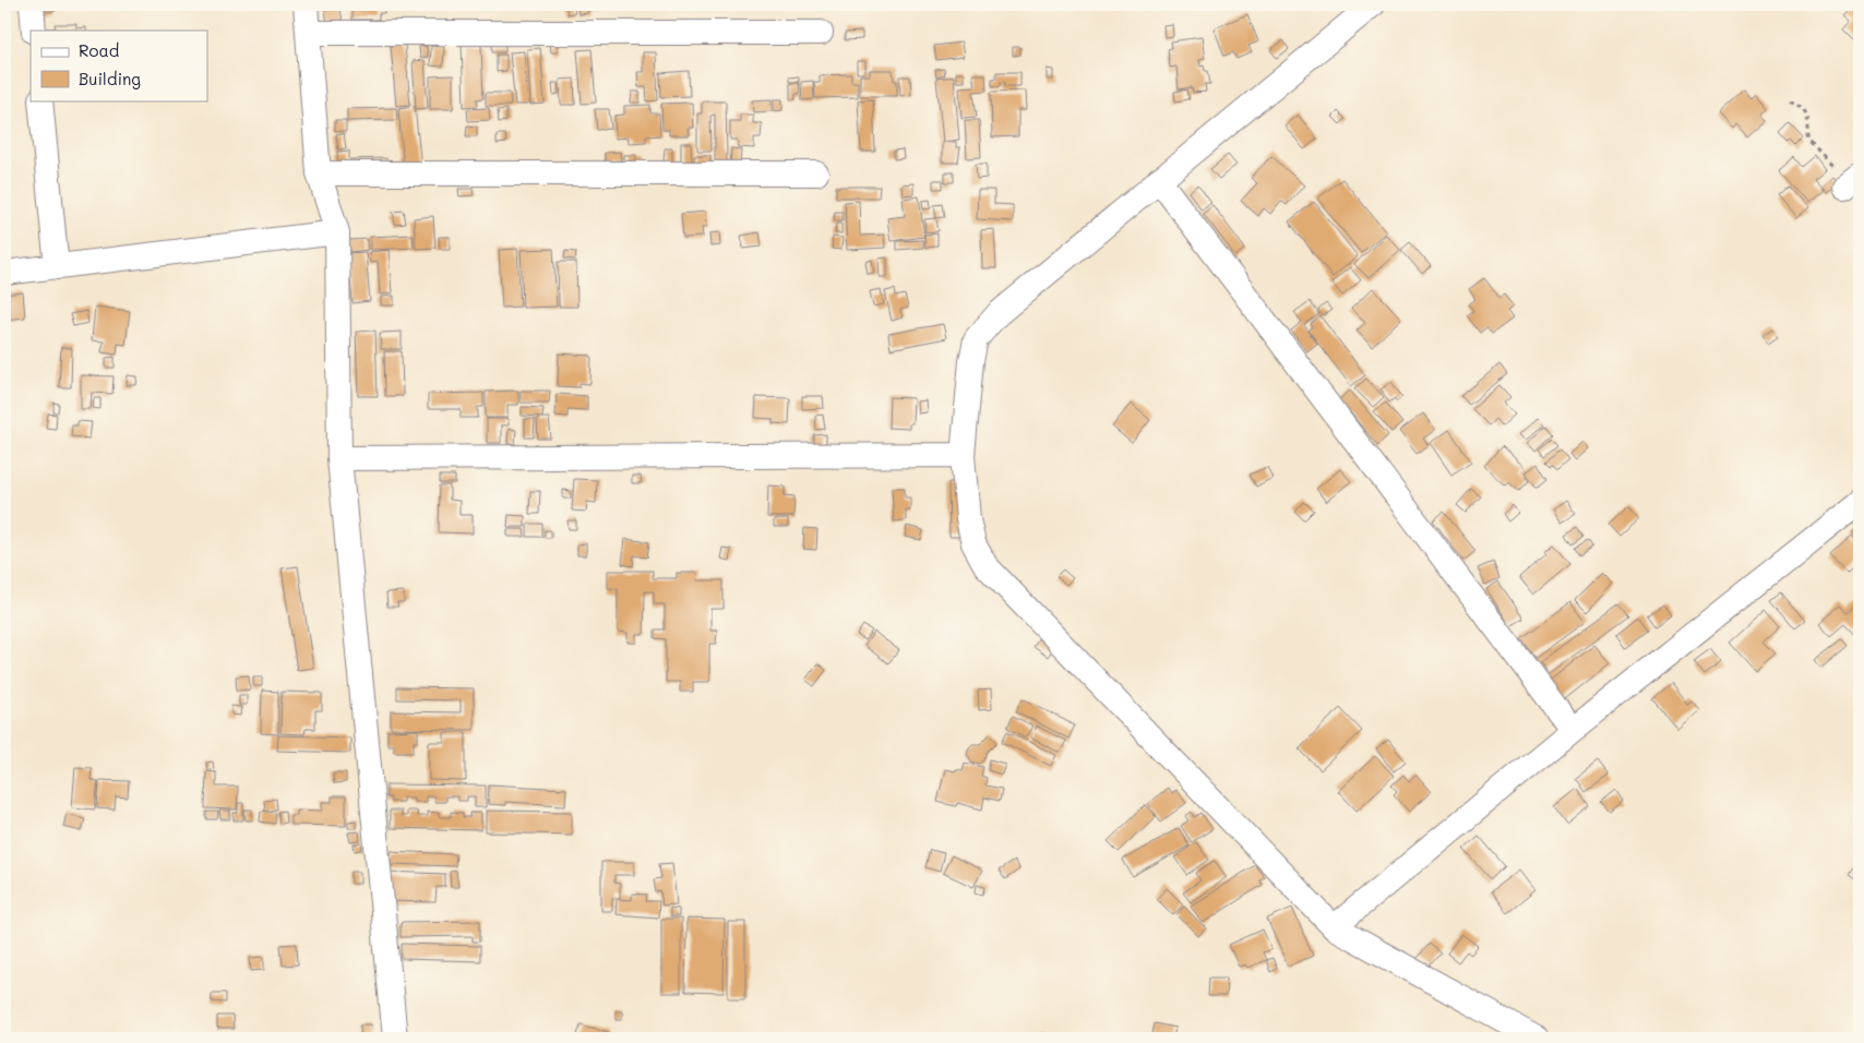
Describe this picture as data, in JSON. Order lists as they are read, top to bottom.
{
  "legend": ["Road", "Building"]
}
